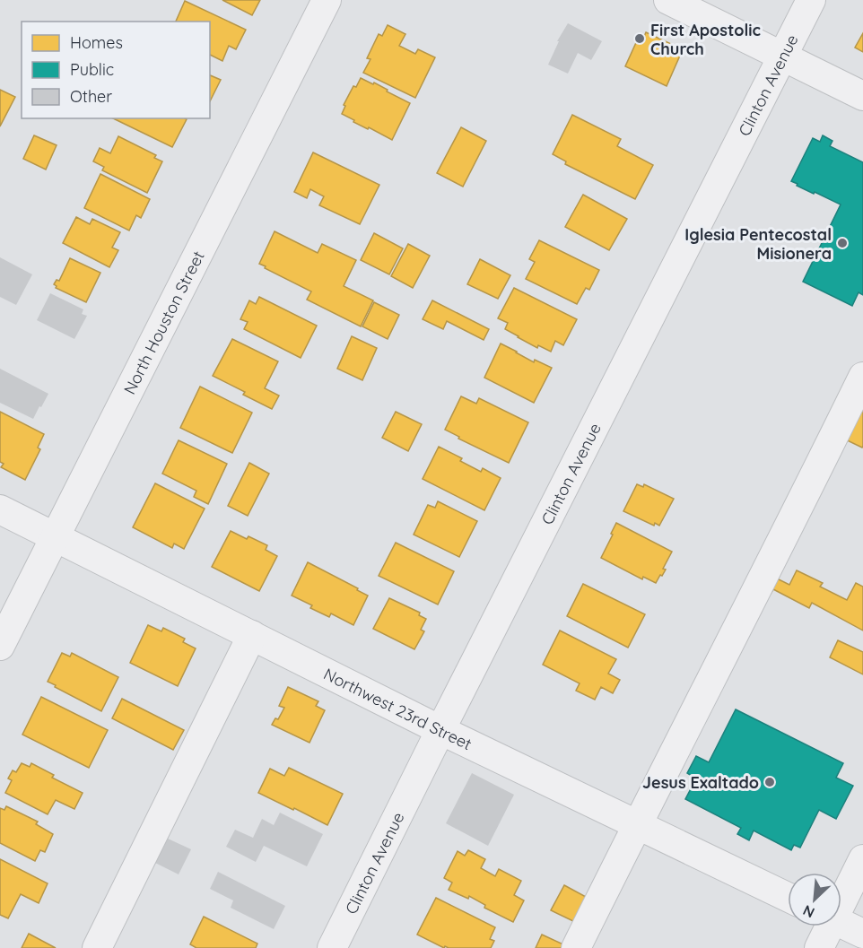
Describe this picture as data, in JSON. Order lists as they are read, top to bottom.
{
  "streets": {
    "street": ["Clinton Avenue", "North Houston Street", "Northwest 23rd Street"]
  },
  "crossings": [
    ["Clinton Avenue", "Northwest 23rd Street"],
    ["North Houston Street", "Northwest 23rd Street"]
  ],
  "places": ["First Apostolic Church", "Iglesia Pentecostal Misionera", "Jesus Exaltado"],
  "legend": ["Homes", "Public", "Other"],
  "north": "bottom left"
}
